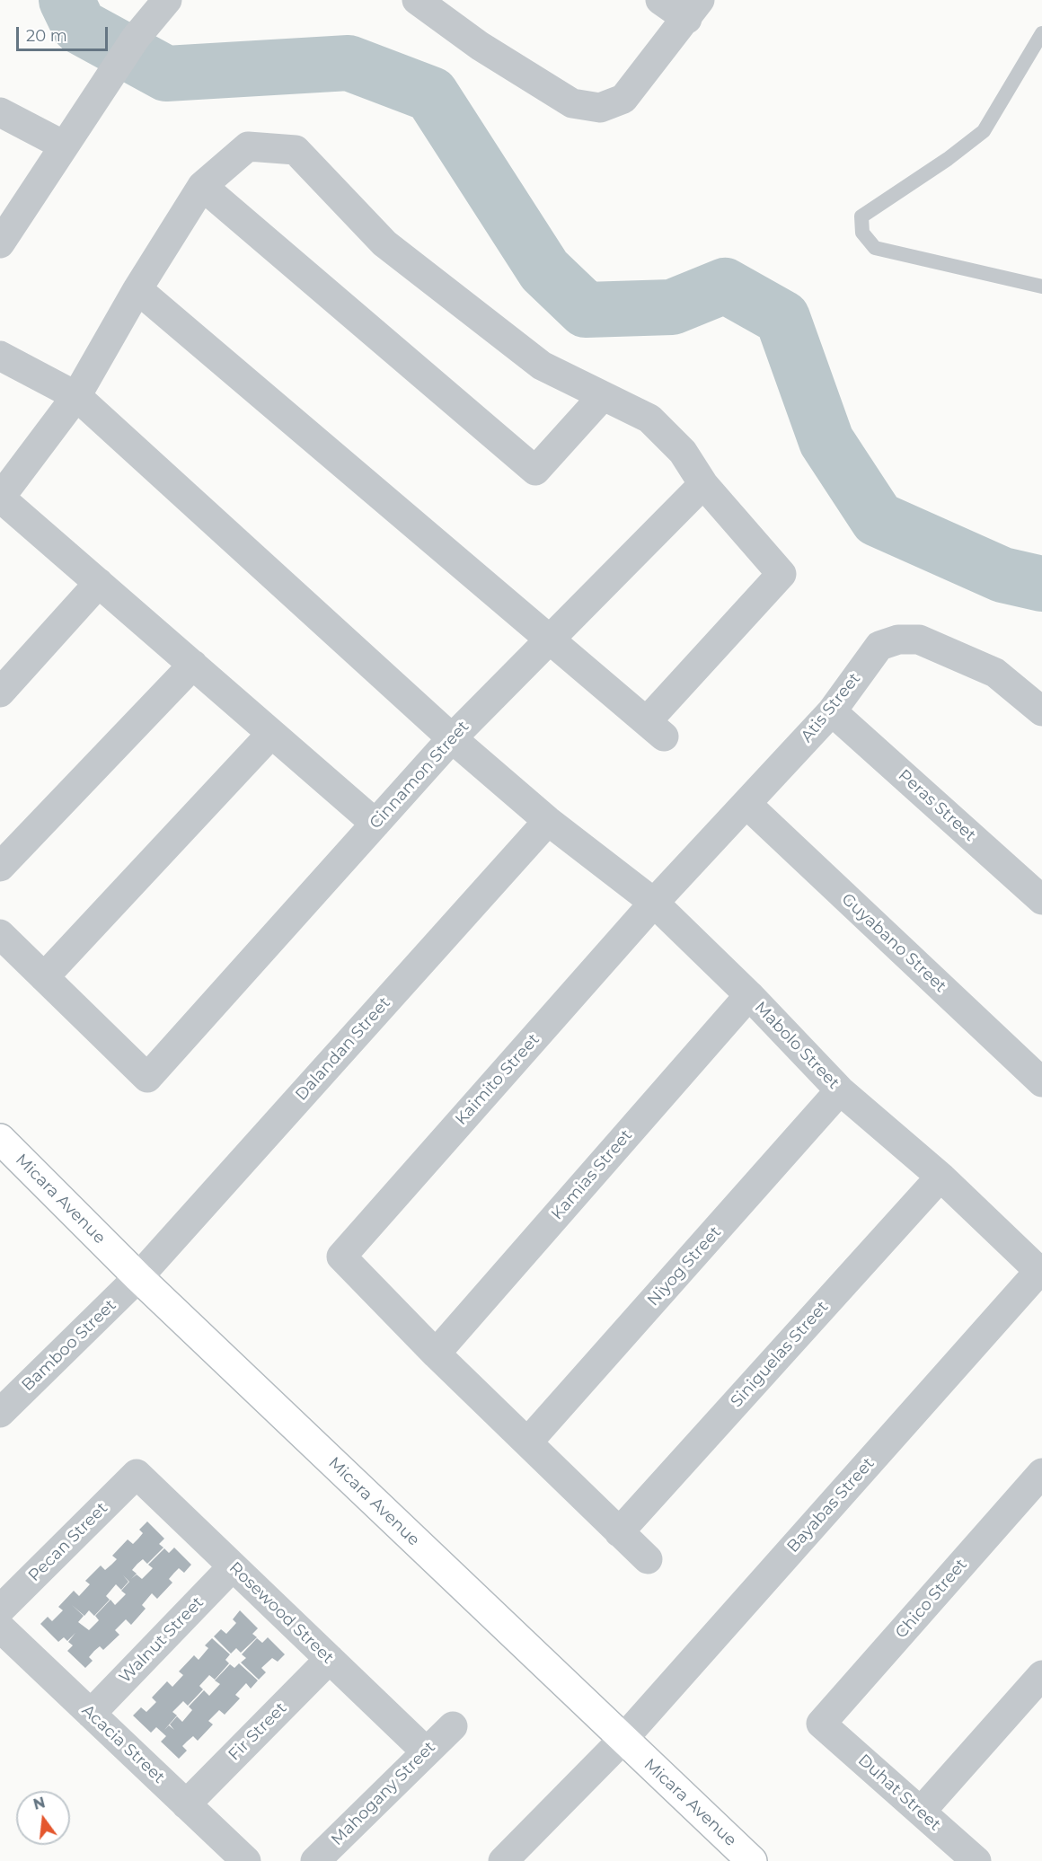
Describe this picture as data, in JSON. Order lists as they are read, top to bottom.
{
  "streets": {
    "street": [
      "Atis Street",
      "Cinnamon Street",
      "Peras Street",
      "Guyabano Street",
      "Mabolo Street",
      "Dalandan Street",
      "Kaimito Street",
      "Kamias Street",
      "Micara Avenue",
      "Niyog Street",
      "Bamboo Street",
      "Siniguelas Street",
      "Bayabas Street",
      "Pecan Street",
      "Chico Street",
      "Rosewood Street",
      "Walnut Street",
      "Fir Street",
      "Acacia Street",
      "Duhat Street",
      "Mahogany Street"
    ]
  },
  "crossings": [
    ["Atis Street", "Peras Street"],
    ["Atis Street", "Guyabano Street"],
    ["Atis Street", "Mabolo Street"],
    ["Atis Street", "Kaimito Street"],
    ["Cinnamon Street", "Mabolo Street"],
    ["Mabolo Street", "Dalandan Street"],
    ["Mabolo Street", "Kaimito Street"],
    ["Mabolo Street", "Kamias Street"],
    ["Mabolo Street", "Niyog Street"],
    ["Mabolo Street", "Siniguelas Street"],
    ["Mabolo Street", "Bayabas Street"],
    ["Dalandan Street", "Micara Avenue"],
    ["Dalandan Street", "Bamboo Street"],
    ["Kaimito Street", "Kamias Street"],
    ["Micara Avenue", "Bamboo Street"],
    ["Micara Avenue", "Bayabas Street"],
    ["Pecan Street", "Rosewood Street"],
    ["Chico Street", "Duhat Street"],
    ["Rosewood Street", "Walnut Street"],
    ["Rosewood Street", "Fir Street"],
    ["Rosewood Street", "Mahogany Street"],
    ["Walnut Street", "Acacia Street"],
    ["Fir Street", "Acacia Street"]
  ],
  "scale_bar": "20 m",
  "north": "top"
}
